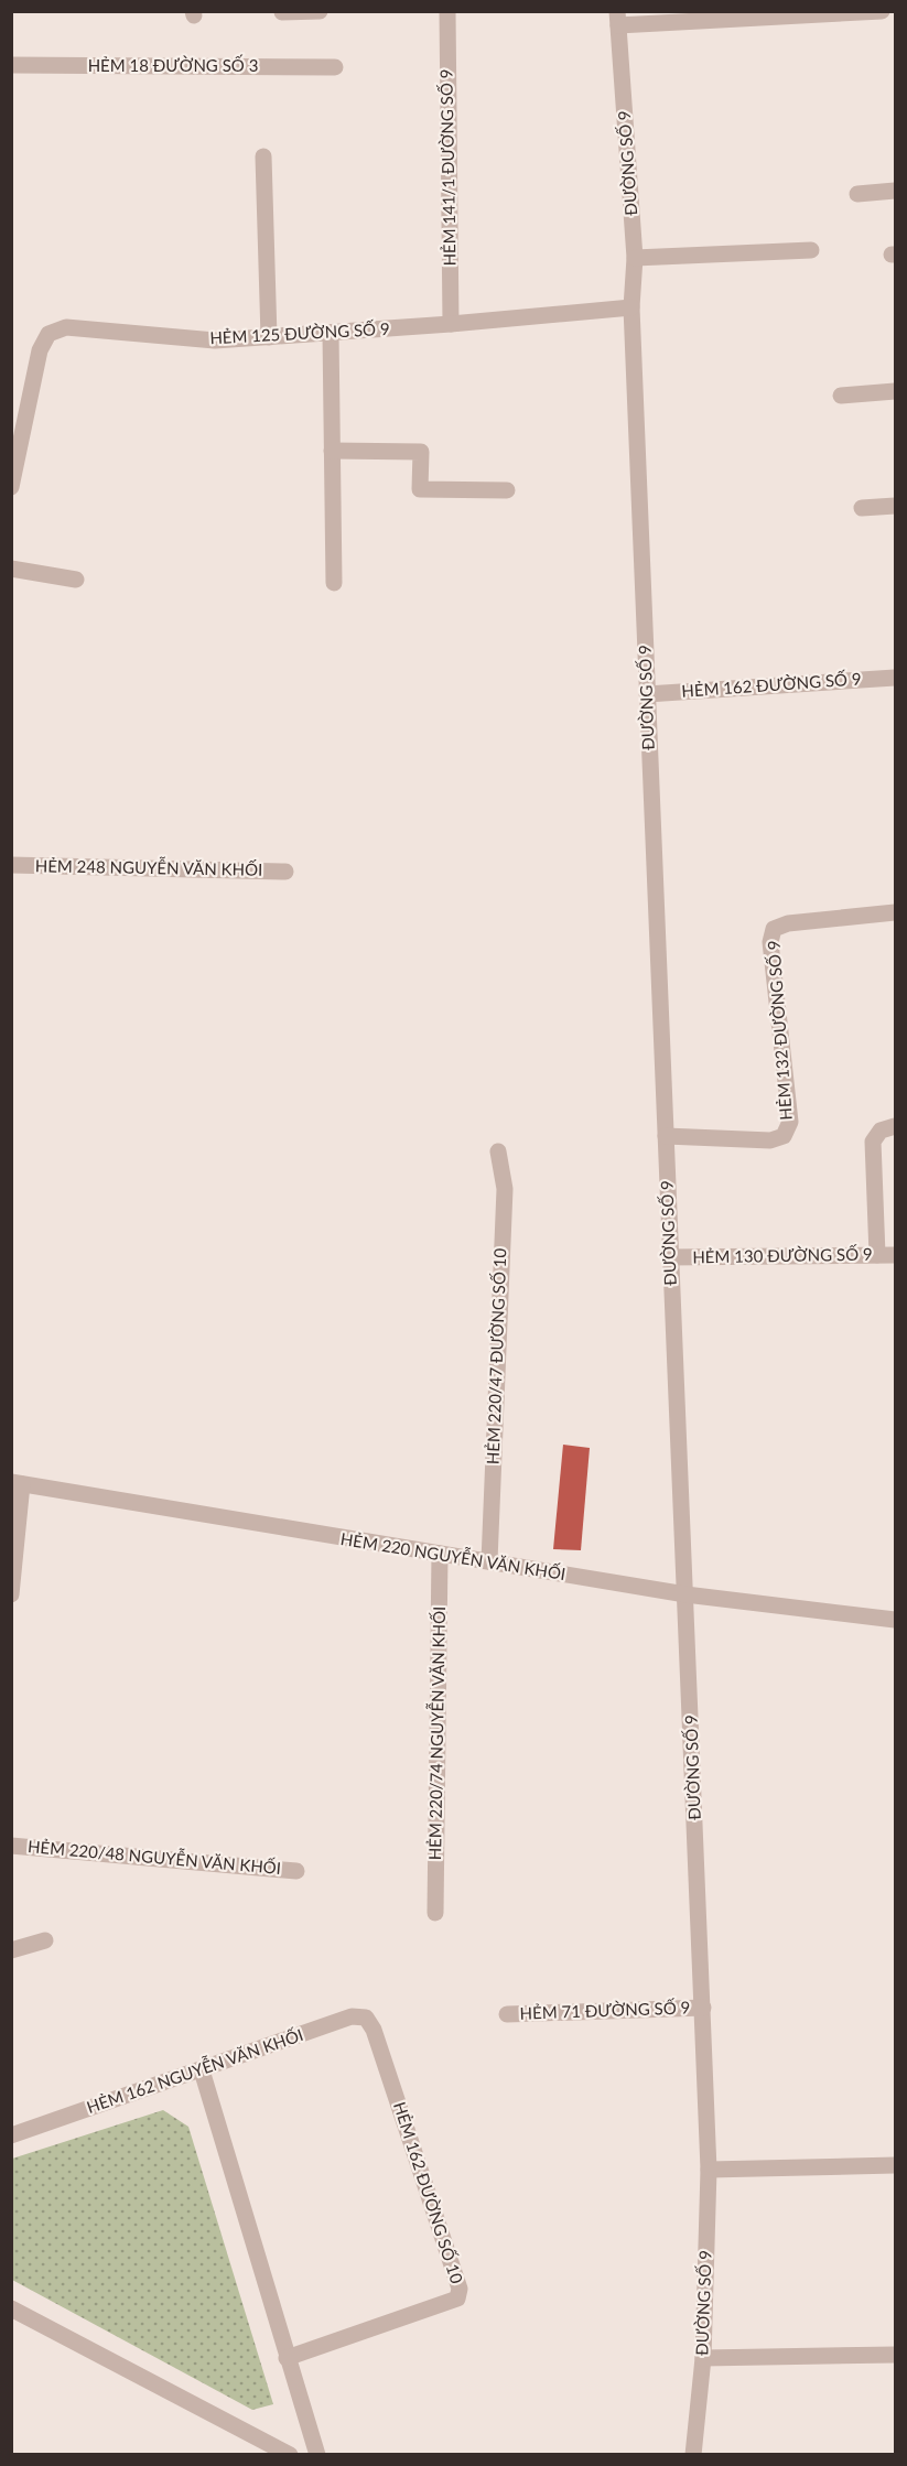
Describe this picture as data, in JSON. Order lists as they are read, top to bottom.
{
  "streets": {
    "street": [
      "HẺM 18 ĐƯỜNG SỐ 3",
      "ĐƯỜNG SỐ 9",
      "HẺM 141/1 ĐƯỜNG SỐ 9",
      "HẺM 125 ĐƯỜNG SỐ 9",
      "HẺM 162 ĐƯỜNG SỐ 9",
      "HẺM 248 NGUYỄN VĂN KHỐI",
      "HẺM 132 ĐƯỜNG SỐ 9",
      "HẺM 130 ĐƯỜNG SỐ 9",
      "HẺM 220/47 ĐƯỜNG SỐ 10",
      "HẺM 220 NGUYỄN VĂN KHỐI",
      "HẺM 220/74 NGUYỄN VĂN KHỐI",
      "HẺM 220/48 NGUYỄN VĂN KHỐI",
      "HẺM 71 ĐƯỜNG SỐ 9",
      "HẺM 162 NGUYỄN VĂN KHỐI",
      "HẺM 162 ĐƯỜNG SỐ 10"
    ]
  },
  "crossings": [
    ["ĐƯỜNG SỐ 9", "HẺM 125 ĐƯỜNG SỐ 9"],
    ["ĐƯỜNG SỐ 9", "HẺM 162 ĐƯỜNG SỐ 9"],
    ["ĐƯỜNG SỐ 9", "HẺM 132 ĐƯỜNG SỐ 9"],
    ["ĐƯỜNG SỐ 9", "HẺM 130 ĐƯỜNG SỐ 9"],
    ["ĐƯỜNG SỐ 9", "HẺM 220 NGUYỄN VĂN KHỐI"],
    ["ĐƯỜNG SỐ 9", "HẺM 71 ĐƯỜNG SỐ 9"],
    ["HẺM 141/1 ĐƯỜNG SỐ 9", "HẺM 125 ĐƯỜNG SỐ 9"],
    ["HẺM 220/47 ĐƯỜNG SỐ 10", "HẺM 220 NGUYỄN VĂN KHỐI"],
    ["HẺM 220 NGUYỄN VĂN KHỐI", "HẺM 220/74 NGUYỄN VĂN KHỐI"],
    ["HẺM 162 NGUYỄN VĂN KHỐI", "HẺM 162 ĐƯỜNG SỐ 10"]
  ]
}
